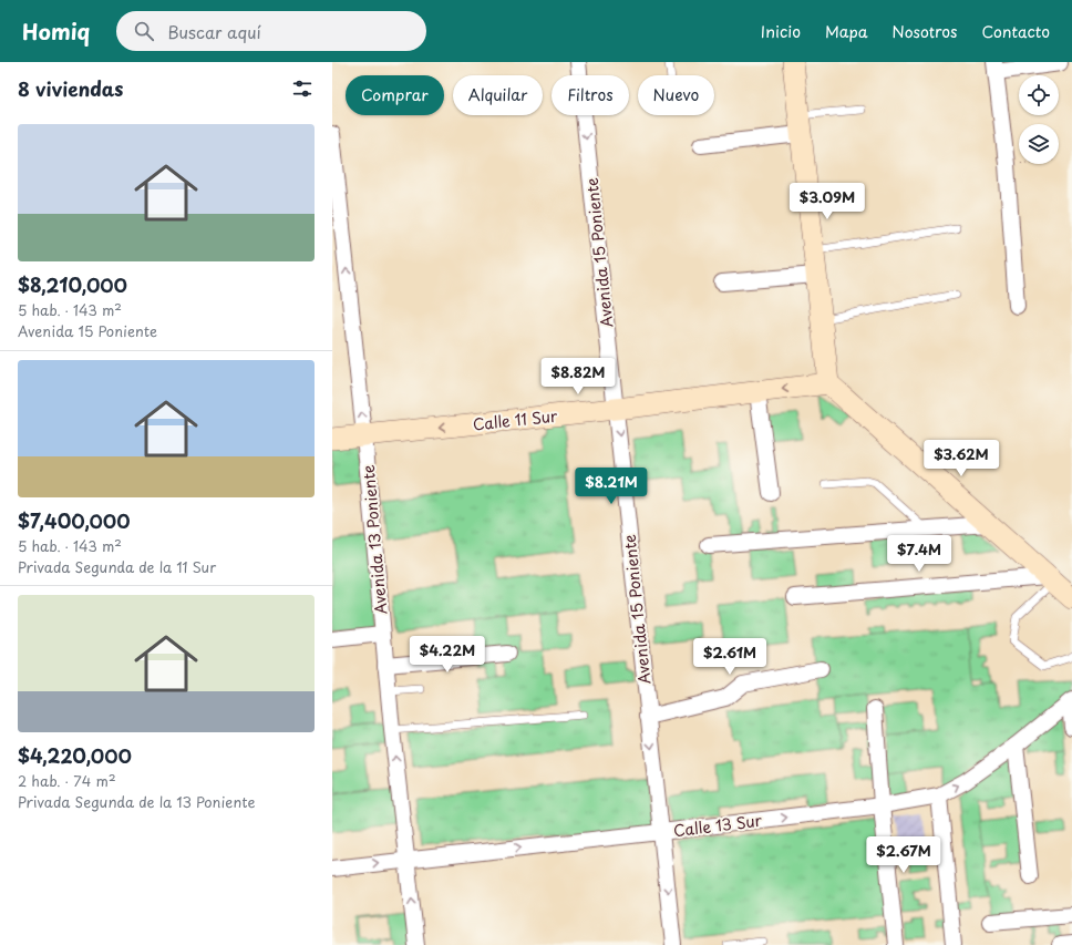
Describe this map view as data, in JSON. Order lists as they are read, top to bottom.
{
  "streets": {
    "main road": ["Calle 11 Sur"],
    "street": ["Avenida 15 Poniente", "Avenida 13 Poniente", "Calle 13 Sur"]
  },
  "crossings": [
    ["Avenida 15 Poniente", "Calle 11 Sur"],
    ["Avenida 15 Poniente", "Calle 13 Sur"],
    ["Calle 11 Sur", "Avenida 13 Poniente"],
    ["Avenida 13 Poniente", "Calle 13 Sur"]
  ],
  "one_way": [
    "Avenida 15 Poniente",
    "Calle 11 Sur",
    "Avenida 13 Poniente",
    "Calle 13 Sur"
  ],
  "page": {
    "header": "Homiq",
    "search": "Buscar aquí",
    "nav": [
      "Inicio",
      "Mapa",
      "Nosotros",
      "Contacto"
    ],
    "heading": "8 viviendas",
    "chip": [
      "Comprar",
      "Alquilar",
      "Filtros",
      "Nuevo"
    ],
    "list": [
      {
        "name": "$8,210,000",
        "note": "5 hab. · 143 m² · Avenida 15 Poniente"
      },
      {
        "name": "$7,400,000",
        "note": "5 hab. · 143 m² · Privada Segunda de la 11 Sur"
      },
      {
        "name": "$4,220,000",
        "note": "2 hab. · 74 m² · Privada Segunda de la 13 Poniente"
      }
    ],
    "price": [
      "$3.09M",
      "$8.82M",
      "$3.62M",
      "$8.21M",
      "$7.4M",
      "$4.22M",
      "$2.61M",
      "$2.67M"
    ]
  }
}
